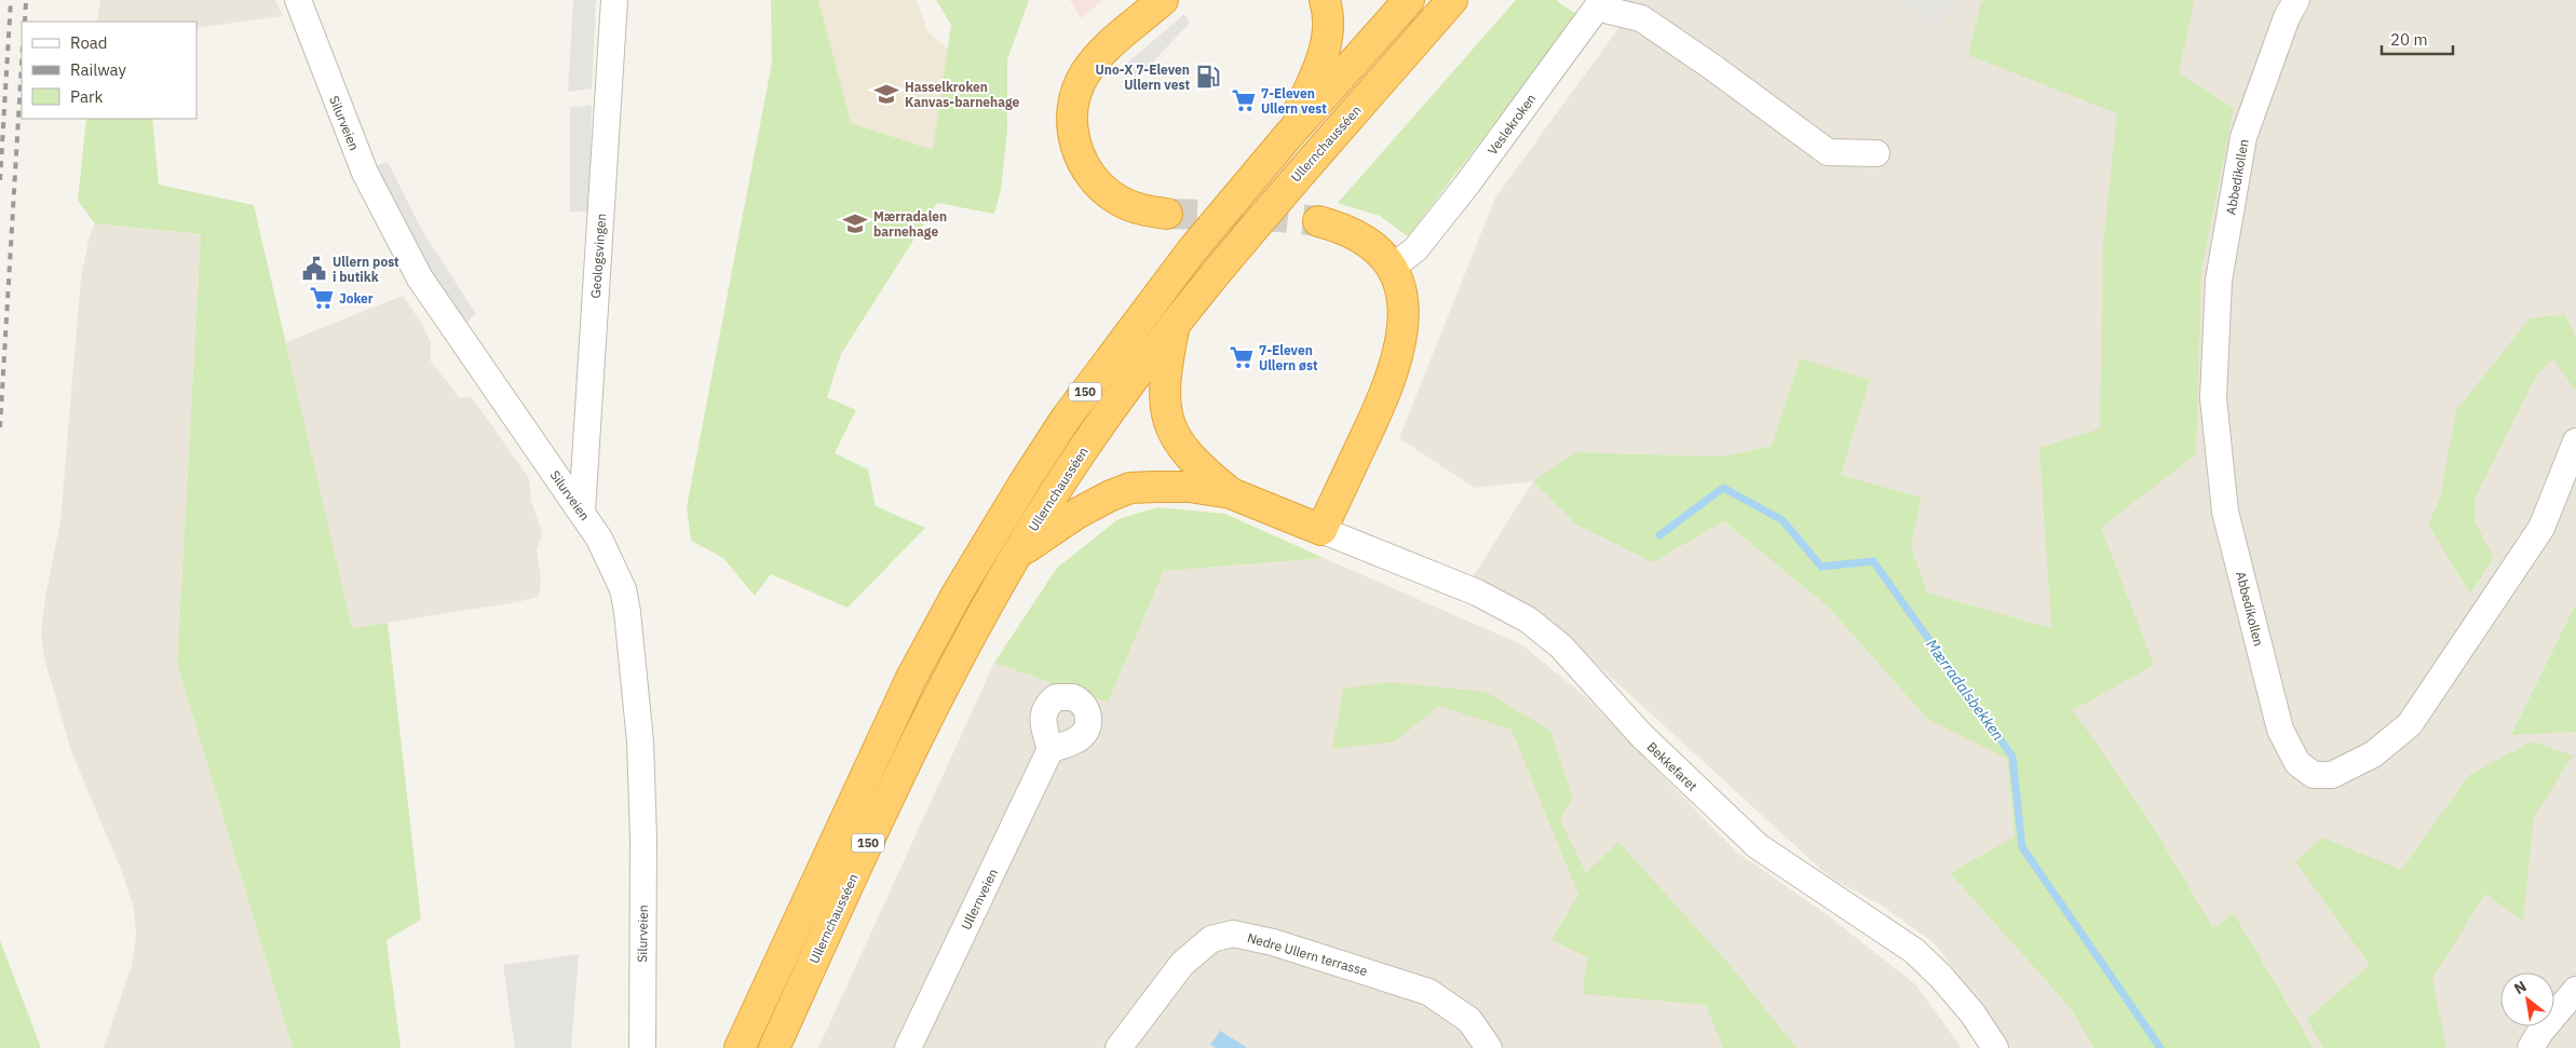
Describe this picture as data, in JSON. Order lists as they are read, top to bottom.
{
  "streets": {
    "highway": ["Ullernchausséen", "150"],
    "street": [
      "Silurveien",
      "Veslekroken",
      "Abbedikollen",
      "Geologsvingen",
      "Bekkefaret",
      "Ullernveien",
      "Nedre Ullern terrasse"
    ]
  },
  "crossings": [
    ["Silurveien", "Geologsvingen"],
    ["Ullernchausséen", "150"],
    ["150", "Bekkefaret"]
  ],
  "water": ["Mærradalsbekken"],
  "places": {
    "fuel station": ["Uno-X 7-Eleven Ullern vest"],
    "school or university": ["Hasselkroken Kanvas-barnehage", "Mærradalen barnehage"],
    "supermarket": ["7-Eleven Ullern vest", "Joker", "7-Eleven Ullern øst"],
    "public building": ["Ullern post i butikk"]
  },
  "legend": ["Road", "Railway", "Park"],
  "scale_bar": "20 m",
  "north": "top left"
}
